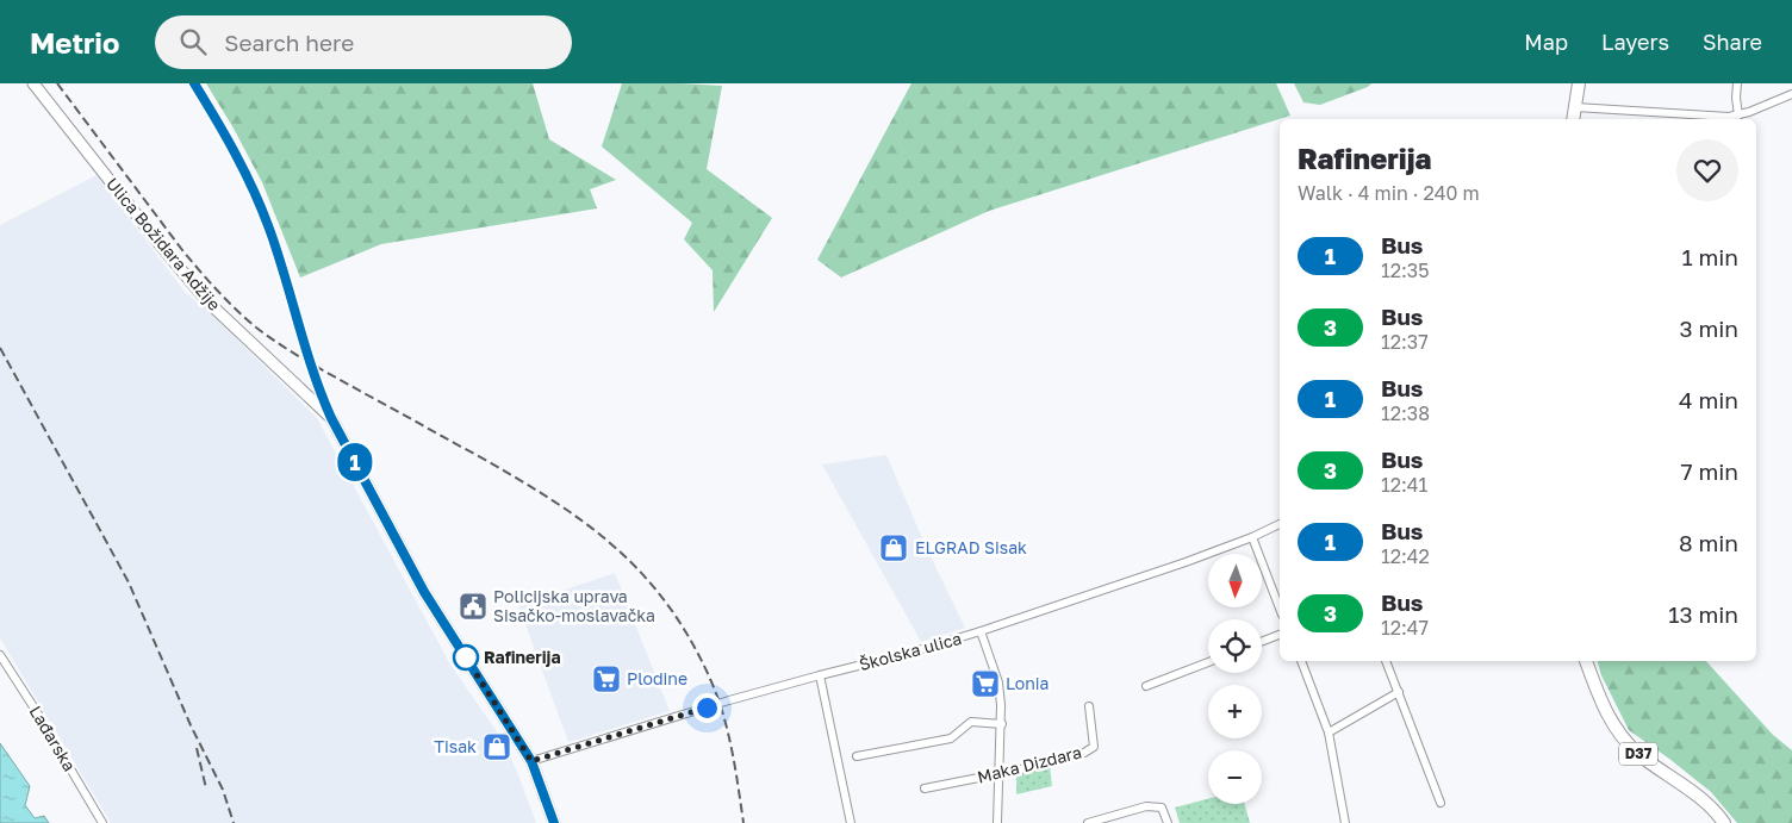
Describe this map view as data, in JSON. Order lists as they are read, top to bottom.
{
  "streets": {
    "main road": ["Ulica Božidara Adžije", "D37"],
    "street": ["Školska ulica", "Lađarska", "Maka Dizdara"]
  },
  "crossings": [
    ["Ulica Božidara Adžije", "Školska ulica"]
  ],
  "places": {
    "shop": ["ELGRAD Sisak", "Tisak"],
    "public building": ["Policijska uprava Sisačko-moslavačka"],
    "other": ["Rafinerija"],
    "supermarket": ["Plodine", "Lonia"]
  },
  "lines": ["bus line 1"],
  "north": "bottom",
  "page": {
    "header": "Metrio",
    "search": "Search here",
    "nav": ["Map", "Layers", "Share"],
    "on_map": "1",
    "heading": ["Rafinerija", "Walk · 4 min · 240 m"],
    "list": [
      {
        "mark": "1",
        "name": "Bus",
        "note": "12:35",
        "value": "1 min"
      },
      {
        "mark": "3",
        "name": "Bus",
        "note": "12:37",
        "value": "3 min"
      },
      {
        "mark": "1",
        "name": "Bus",
        "note": "12:38",
        "value": "4 min"
      },
      {
        "mark": "3",
        "name": "Bus",
        "note": "12:41",
        "value": "7 min"
      },
      {
        "mark": "1",
        "name": "Bus",
        "note": "12:42",
        "value": "8 min"
      },
      {
        "mark": "3",
        "name": "Bus",
        "note": "12:47",
        "value": "13 min"
      }
    ],
    "map_buttons": ["+", "−"]
  }
}
